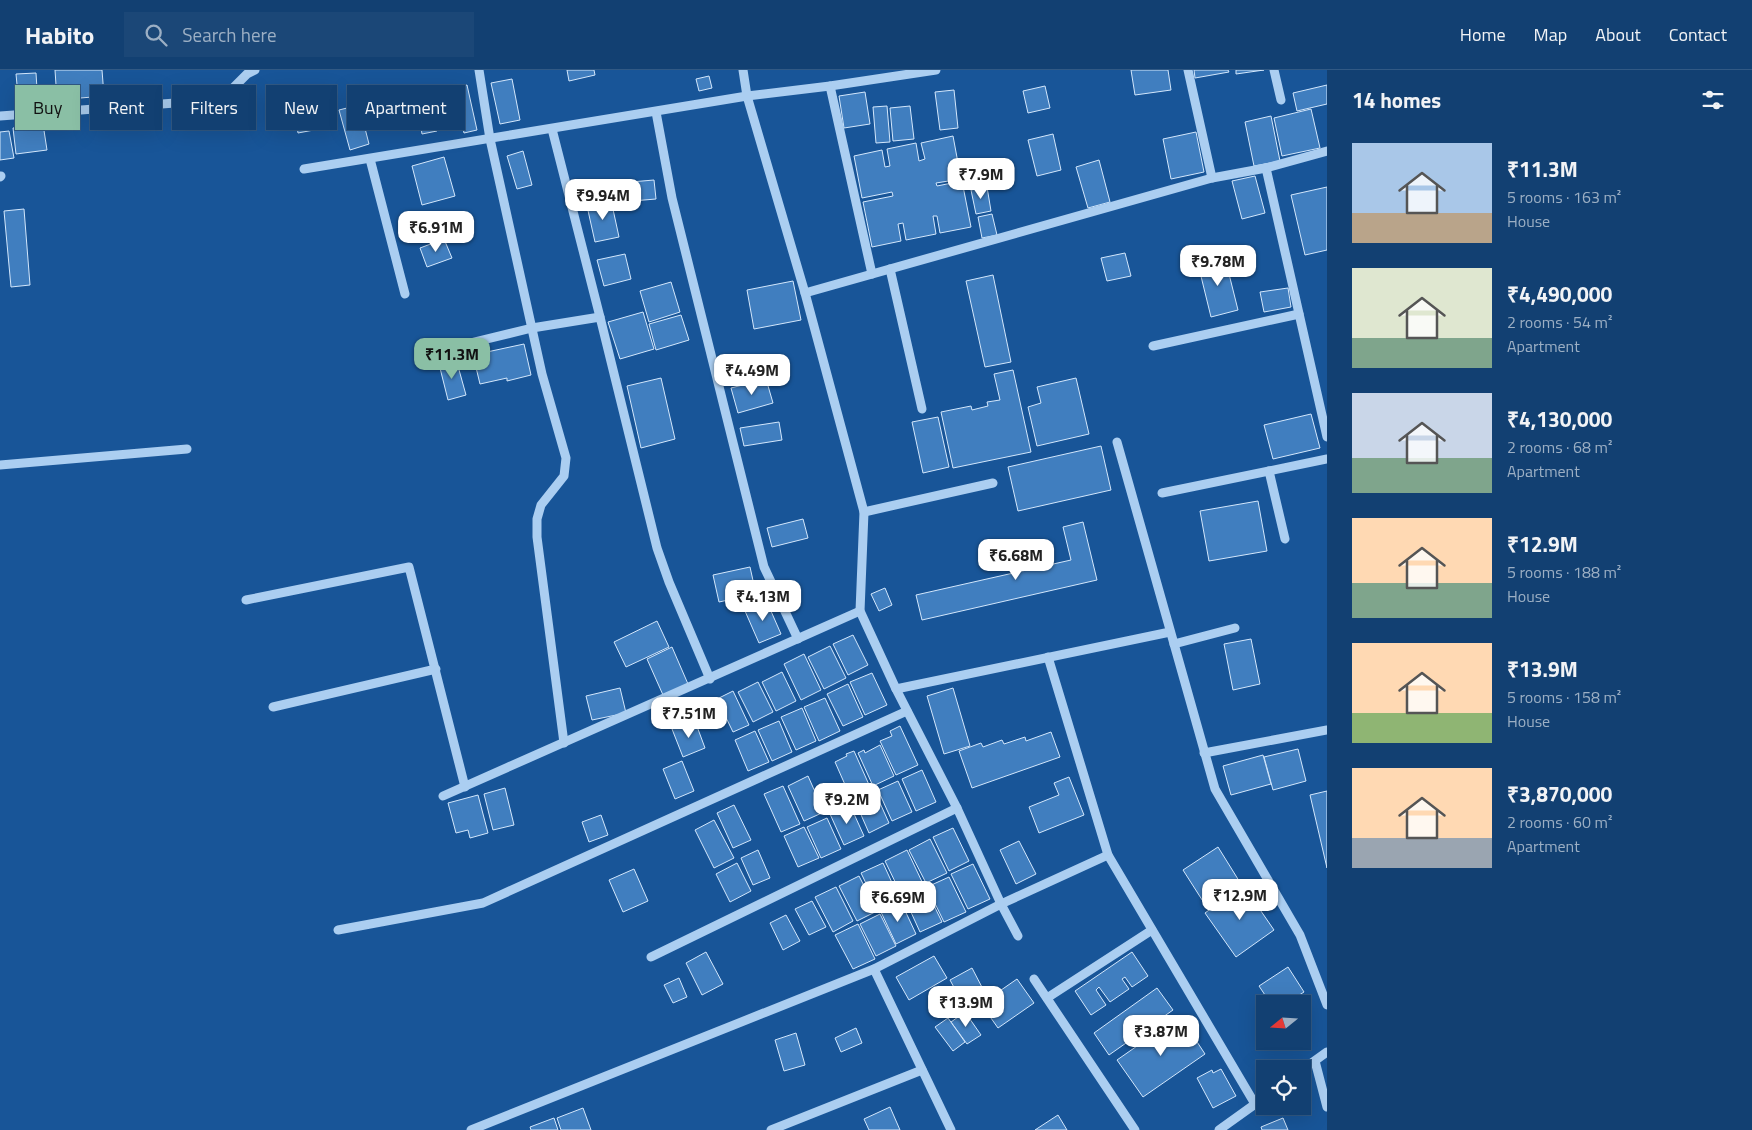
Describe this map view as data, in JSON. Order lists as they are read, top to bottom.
{
  "north": "left",
  "page": {
    "header": "Habito",
    "search": "Search here",
    "nav": [
      "Home",
      "Map",
      "About",
      "Contact"
    ],
    "heading": "14 homes",
    "chip": [
      "Buy",
      "Rent",
      "Filters",
      "New",
      "Apartment"
    ],
    "list": [
      {
        "name": "₹11.3M",
        "note": "5 rooms · 163 m² · House"
      },
      {
        "name": "₹4,490,000",
        "note": "2 rooms · 54 m² · Apartment"
      },
      {
        "name": "₹4,130,000",
        "note": "2 rooms · 68 m² · Apartment"
      },
      {
        "name": "₹12.9M",
        "note": "5 rooms · 188 m² · House"
      },
      {
        "name": "₹13.9M",
        "note": "5 rooms · 158 m² · House"
      },
      {
        "name": "₹3,870,000",
        "note": "2 rooms · 60 m² · Apartment"
      }
    ],
    "price": [
      "₹7.9M",
      "₹9.94M",
      "₹6.91M",
      "₹9.78M",
      "₹11.3M",
      "₹4.49M",
      "₹6.68M",
      "₹4.13M",
      "₹7.51M",
      "₹9.2M",
      "₹12.9M",
      "₹6.69M",
      "₹13.9M",
      "₹3.87M"
    ]
  }
}
